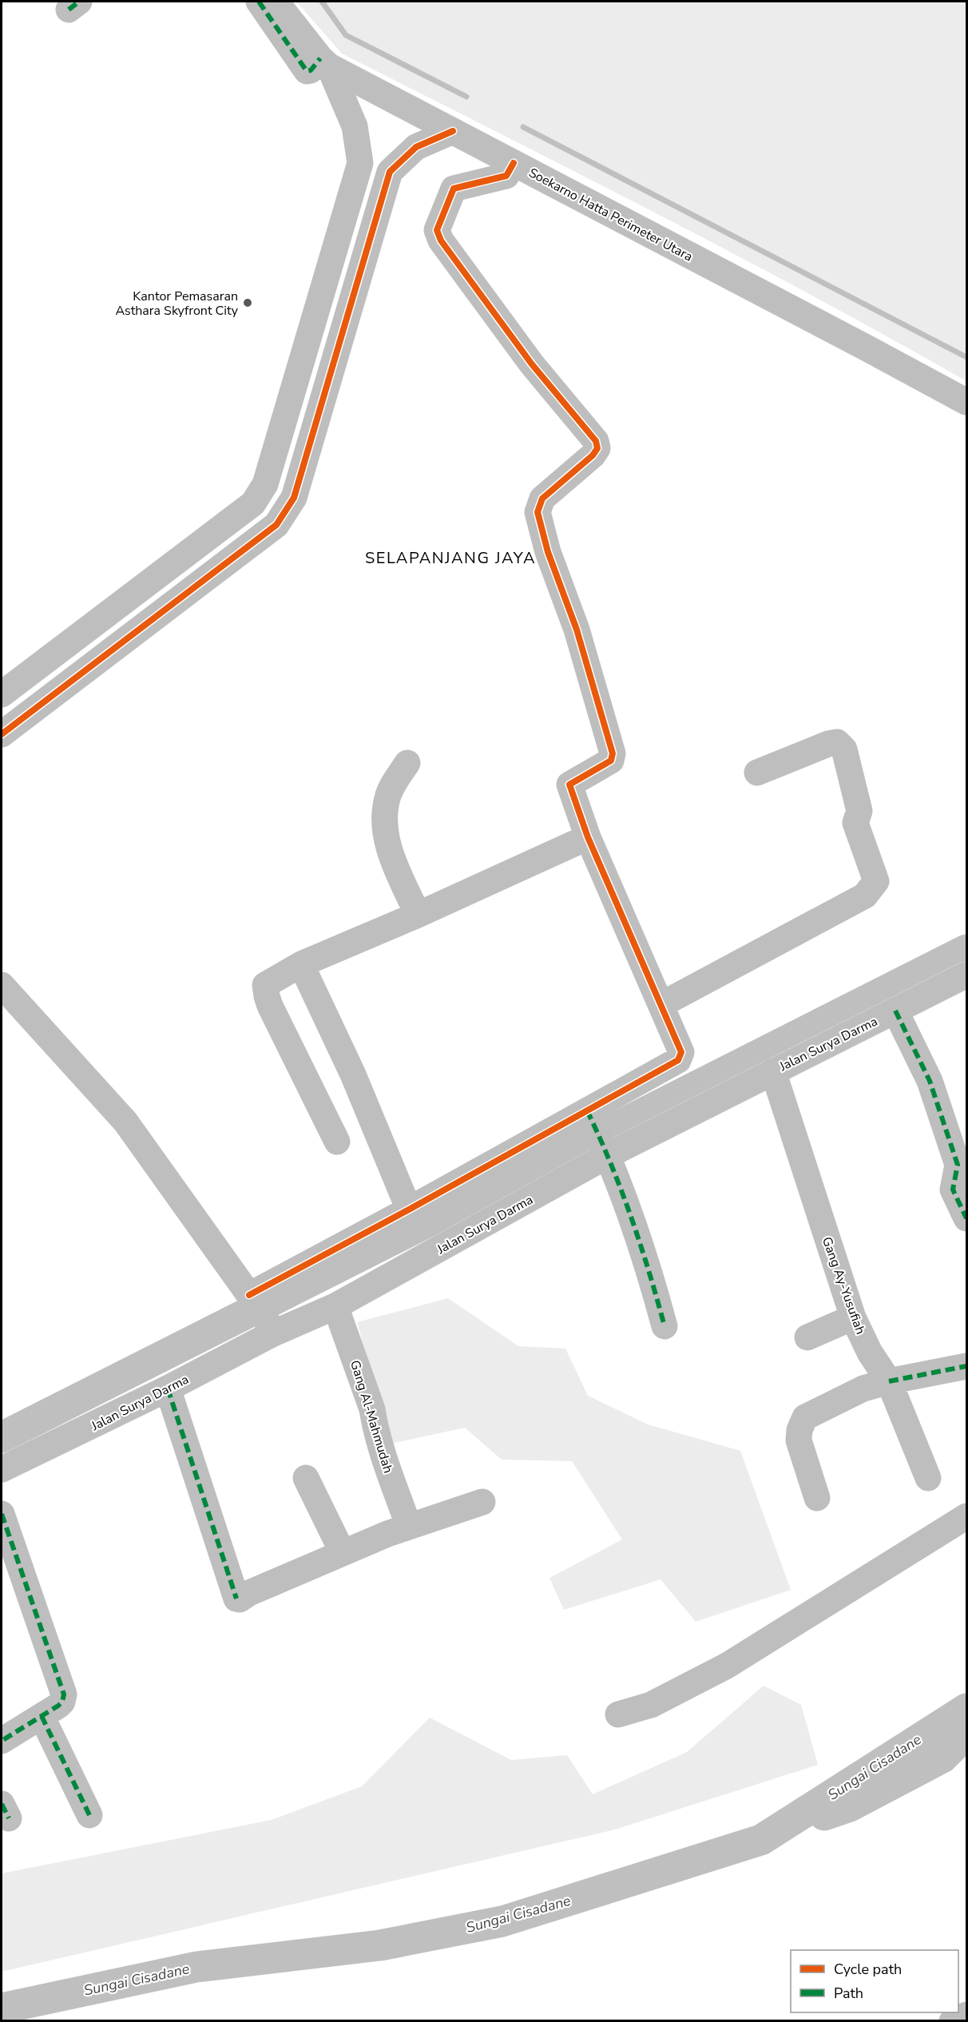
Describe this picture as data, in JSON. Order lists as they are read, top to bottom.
{
  "streets": {
    "street": [
      "Soekarno Hatta Perimeter Utara",
      "Jalan Surya Darma",
      "Gang Ay-Yusufiah",
      "Gang Al-Mahmudah"
    ]
  },
  "crossings": [
    ["Jalan Surya Darma", "Gang Ay-Yusufiah"],
    ["Jalan Surya Darma", "Gang Al-Mahmudah"]
  ],
  "districts": ["SELAPANJANG JAYA"],
  "water": ["Sungai Cisadane"],
  "places": ["Kantor Pemasaran Asthara Skyfront City"],
  "legend": ["Cycle path", "Path"]
}
